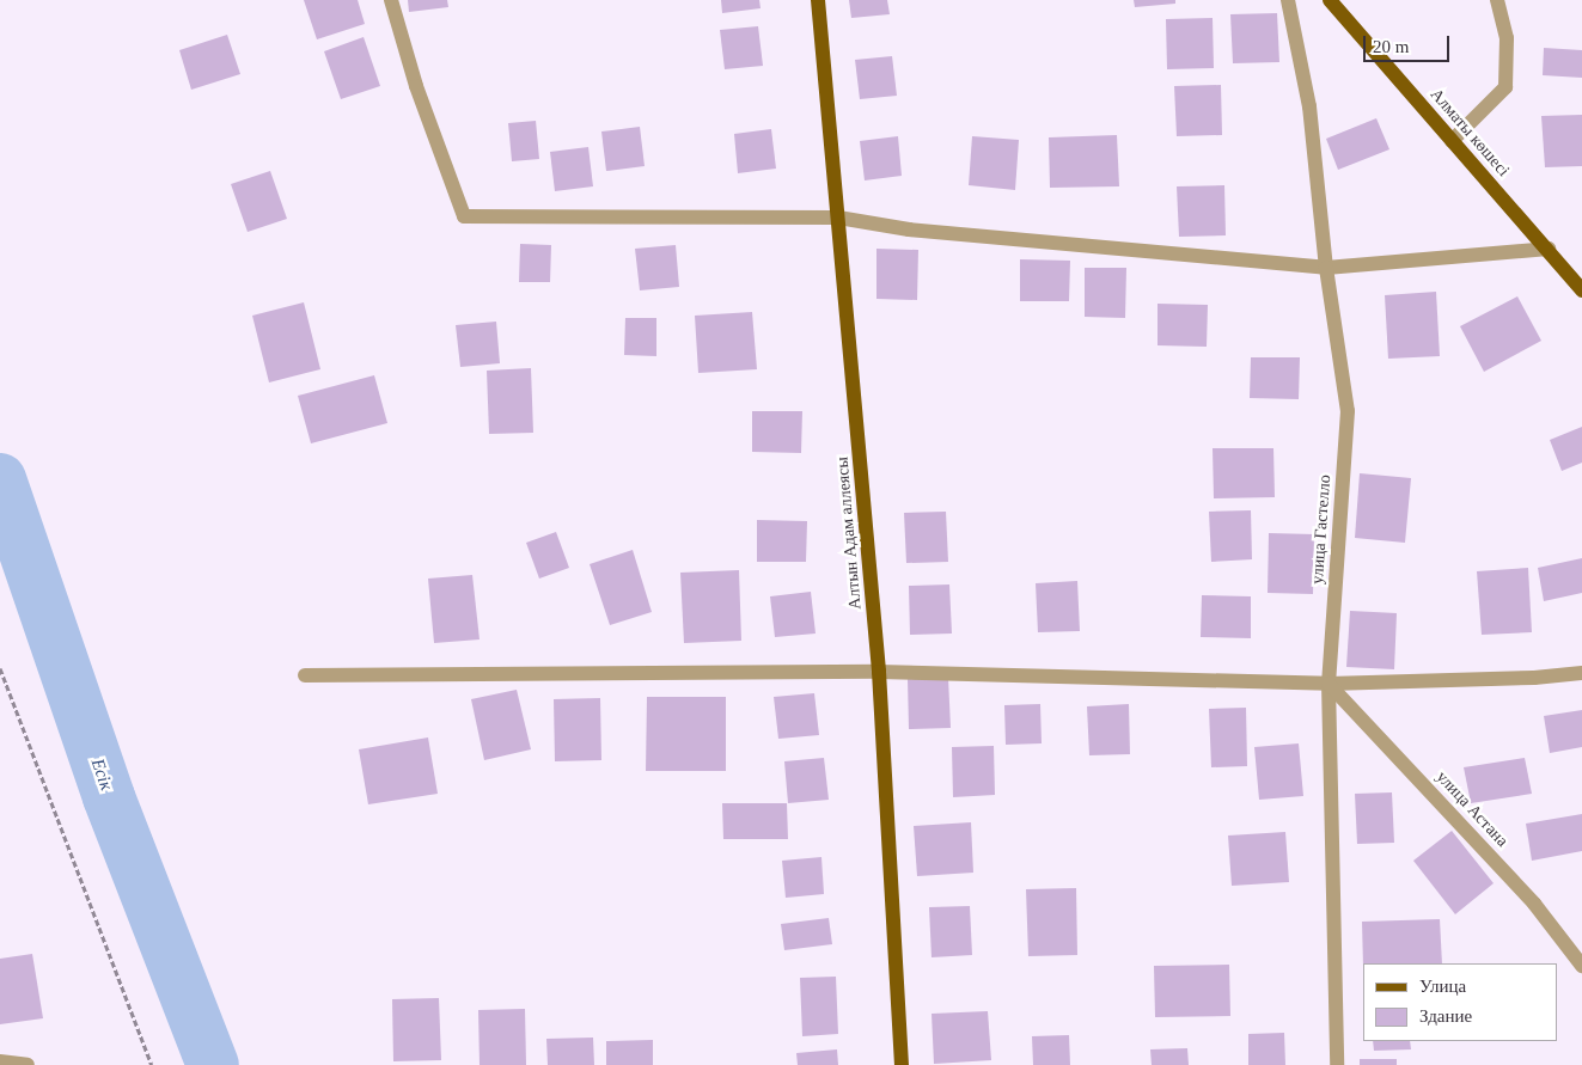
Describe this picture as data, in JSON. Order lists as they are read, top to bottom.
{
  "streets": {
    "main road": ["Алматы көшесі", "Алтын Адам аллеясы"],
    "street": ["улица Гастелло", "улица Астана"]
  },
  "crossings": [
    ["улица Гастелло", "улица Астана"]
  ],
  "water": ["Есік"],
  "legend": ["Улица", "Здание"],
  "scale_bar": "20 m"
}
